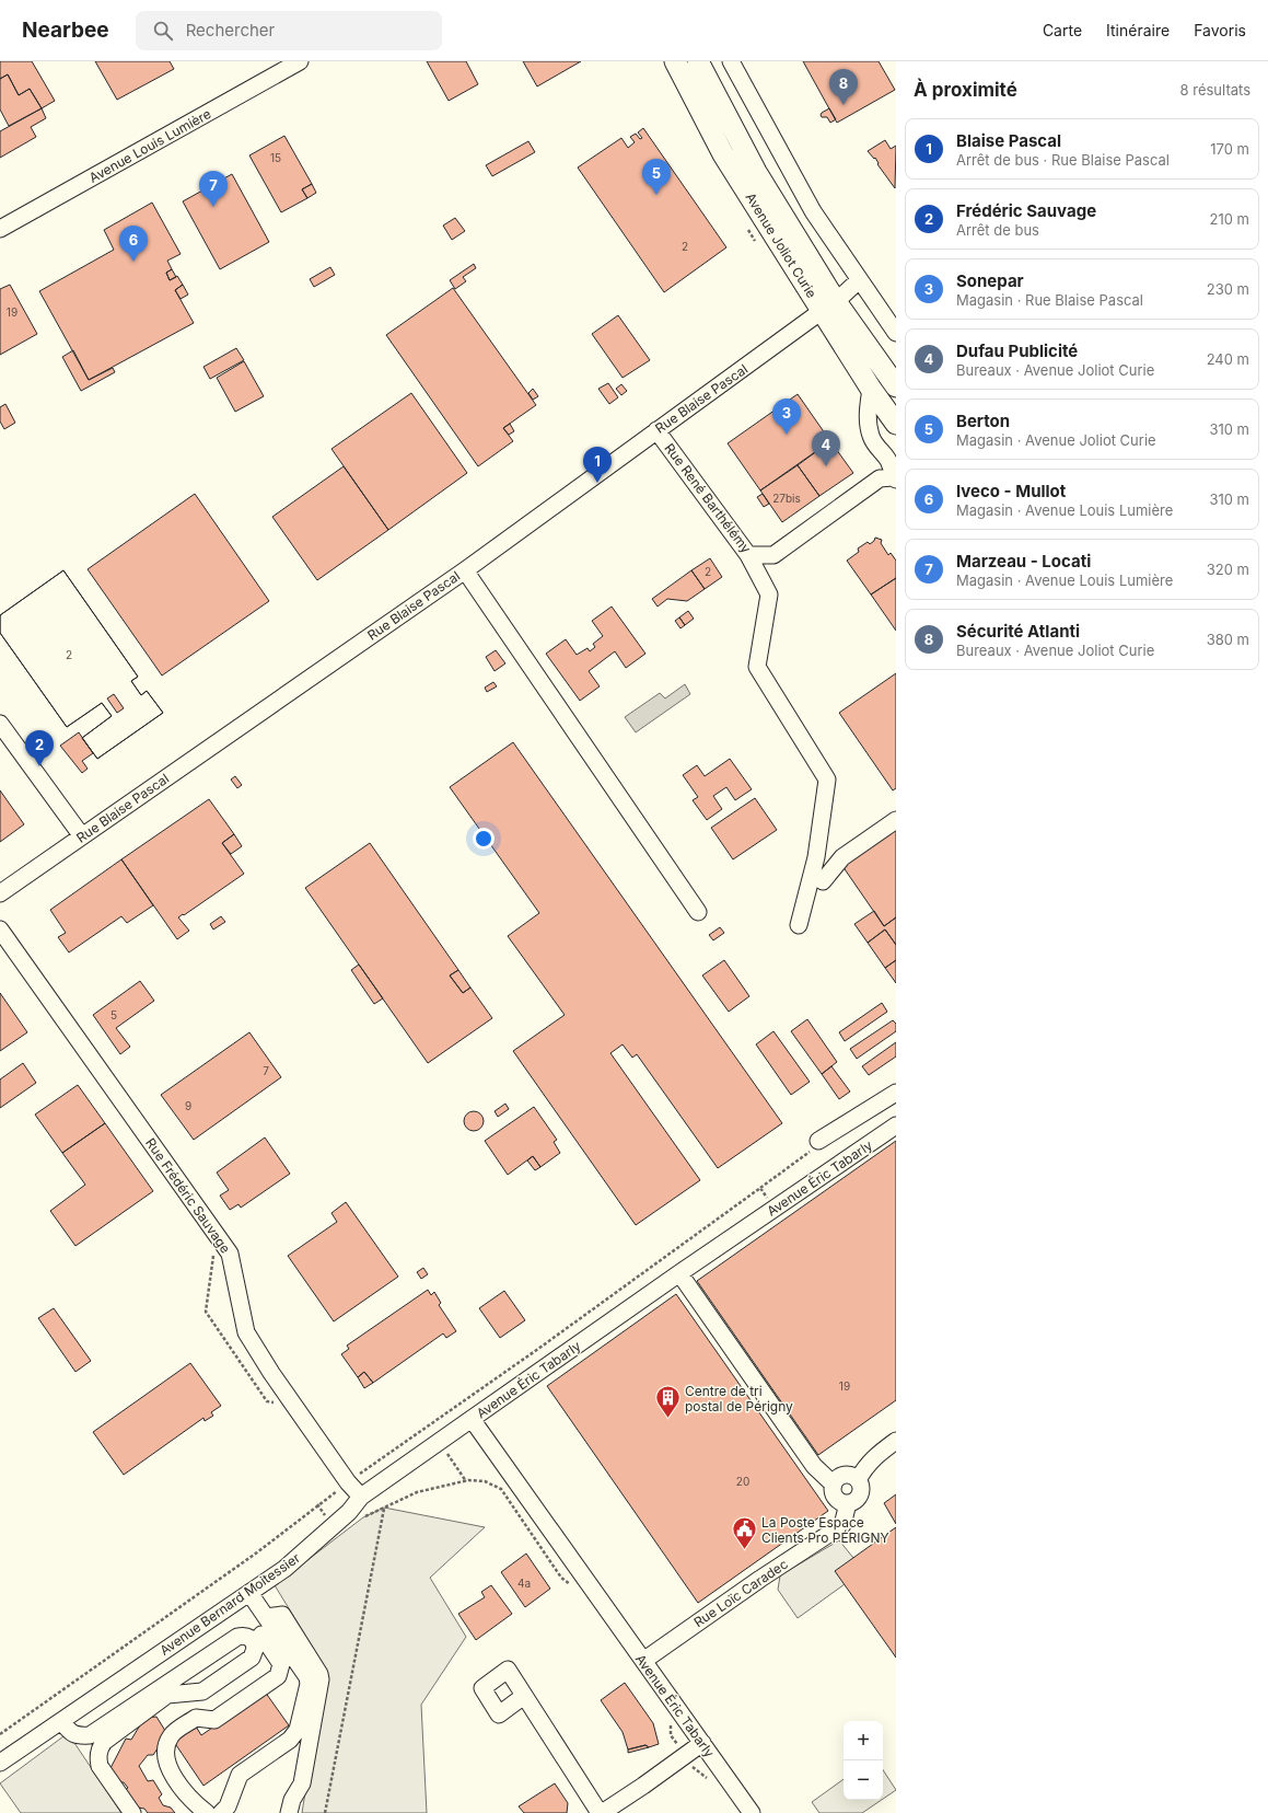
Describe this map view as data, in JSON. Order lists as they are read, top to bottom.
{
  "streets": {
    "main road": ["Avenue Joliot Curie"],
    "street": [
      "Avenue Louis Lumière",
      "Rue Blaise Pascal",
      "Rue René Barthélémy",
      "Avenue Éric Tabarly",
      "Rue Frédéric Sauvage",
      "Rue Loïc Caradec",
      "Avenue Bernard Moitessier"
    ]
  },
  "crossings": [
    ["Avenue Joliot Curie", "Rue Blaise Pascal"],
    ["Rue Blaise Pascal", "Rue René Barthélémy"],
    ["Avenue Éric Tabarly", "Rue Loïc Caradec"],
    ["Avenue Éric Tabarly", "Avenue Bernard Moitessier"],
    ["Rue Frédéric Sauvage", "Avenue Bernard Moitessier"]
  ],
  "places": {
    "building": ["Centre de tri postal de Périgny"],
    "public building": ["La Poste Espace Clients Pro PÉRIGNY"]
  },
  "house_numbers": [
    "15",
    "2",
    "19",
    "27bis",
    "2",
    "2",
    "5",
    "7",
    "9",
    "19",
    "20",
    "4a"
  ],
  "page": {
    "header": "Nearbee",
    "search": "Rechercher",
    "nav": ["Carte", "Itinéraire", "Favoris"],
    "heading": ["À proximité", "8 résultats"],
    "pins": [
      "8",
      "5",
      "7",
      "6",
      "3",
      "4",
      "1",
      "2"
    ],
    "list": [
      {
        "mark": "1",
        "name": "Blaise Pascal",
        "note": "Arrêt de bus · Rue Blaise Pascal",
        "value": "170 m"
      },
      {
        "mark": "2",
        "name": "Frédéric Sauvage",
        "note": "Arrêt de bus",
        "value": "210 m"
      },
      {
        "mark": "3",
        "name": "Sonepar",
        "note": "Magasin · Rue Blaise Pascal",
        "value": "230 m"
      },
      {
        "mark": "4",
        "name": "Dufau Publicité",
        "note": "Bureaux · Avenue Joliot Curie",
        "value": "240 m"
      },
      {
        "mark": "5",
        "name": "Berton",
        "note": "Magasin · Avenue Joliot Curie",
        "value": "310 m"
      },
      {
        "mark": "6",
        "name": "Iveco - Mullot",
        "note": "Magasin · Avenue Louis Lumière",
        "value": "310 m"
      },
      {
        "mark": "7",
        "name": "Marzeau - Locati",
        "note": "Magasin · Avenue Louis Lumière",
        "value": "320 m"
      },
      {
        "mark": "8",
        "name": "Sécurité Atlanti",
        "note": "Bureaux · Avenue Joliot Curie",
        "value": "380 m"
      }
    ],
    "map_buttons": ["+", "−"]
  }
}
